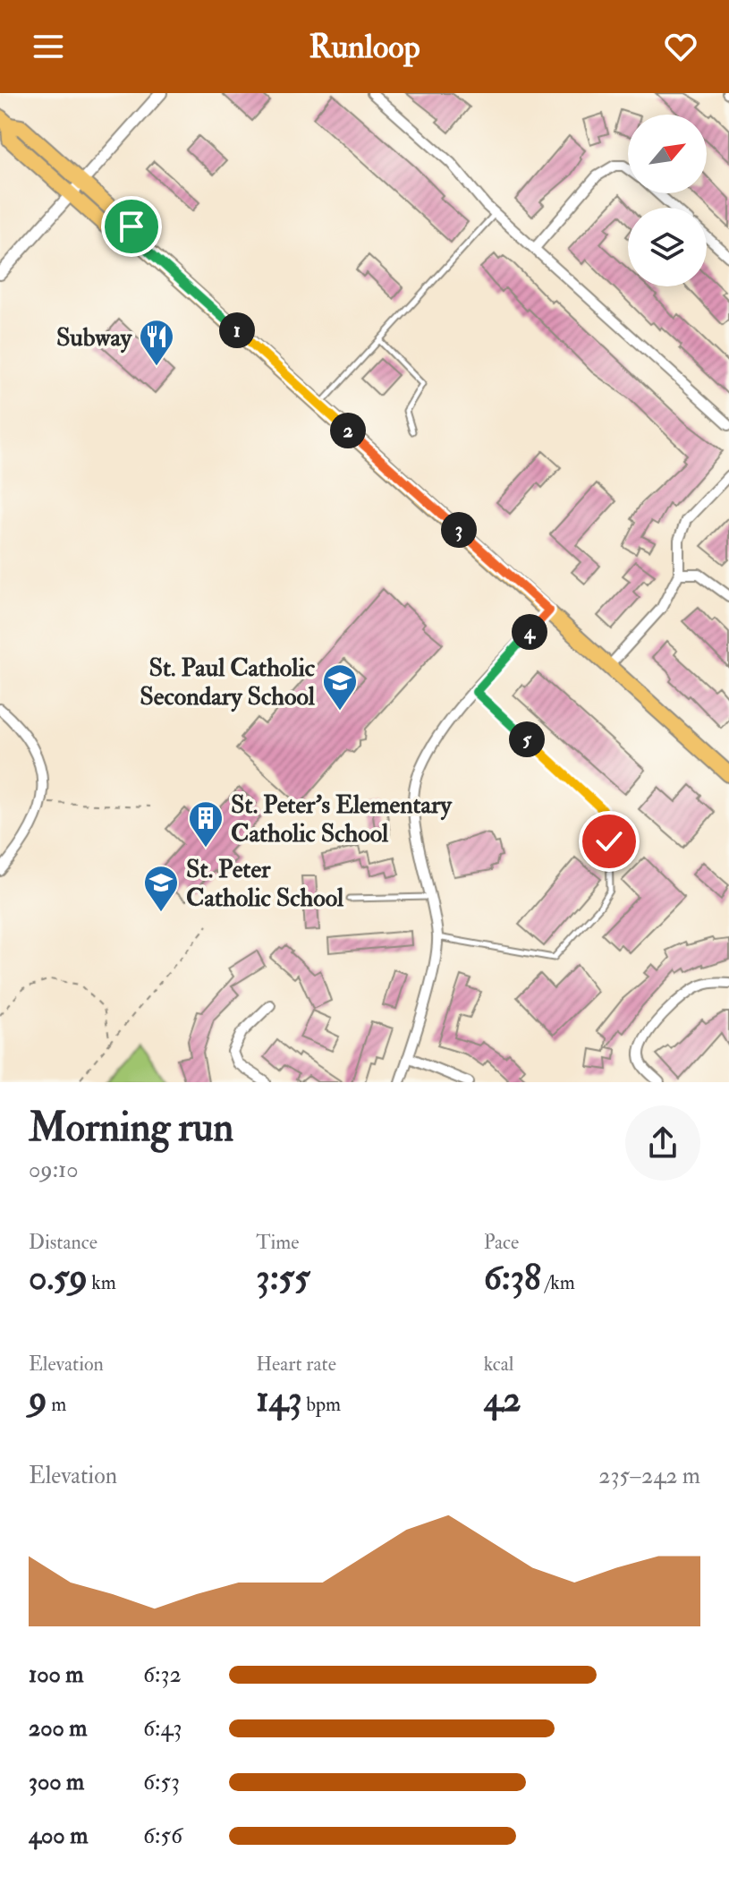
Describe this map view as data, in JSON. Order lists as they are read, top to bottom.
{
  "places": {
    "restaurant": ["Subway"],
    "school or university": ["St. Paul Catholic Secondary School", "St. Peter Catholic School"],
    "building": ["St. Peter's Elementary Catholic School"]
  },
  "north": "top right",
  "page": {
    "header": "Runloop",
    "pins": [
      "1",
      "2",
      "3",
      "4",
      "5"
    ],
    "heading": ["Morning run", "09:10"],
    "stats": [
      ["Distance", "0.59 km"],
      ["Time", "3:55"],
      ["Pace", "6:38 /km"],
      ["Elevation", "9 m"],
      ["Heart rate", "143 bpm"],
      ["kcal", "42"]
    ],
    "chart": ["Elevation", "235–242 m"],
    "list": [
      {
        "name": "100 m",
        "note": "6:32"
      },
      {
        "name": "200 m",
        "note": "6:43"
      },
      {
        "name": "300 m",
        "note": "6:53"
      },
      {
        "name": "400 m",
        "note": "6:56"
      }
    ]
  }
}
